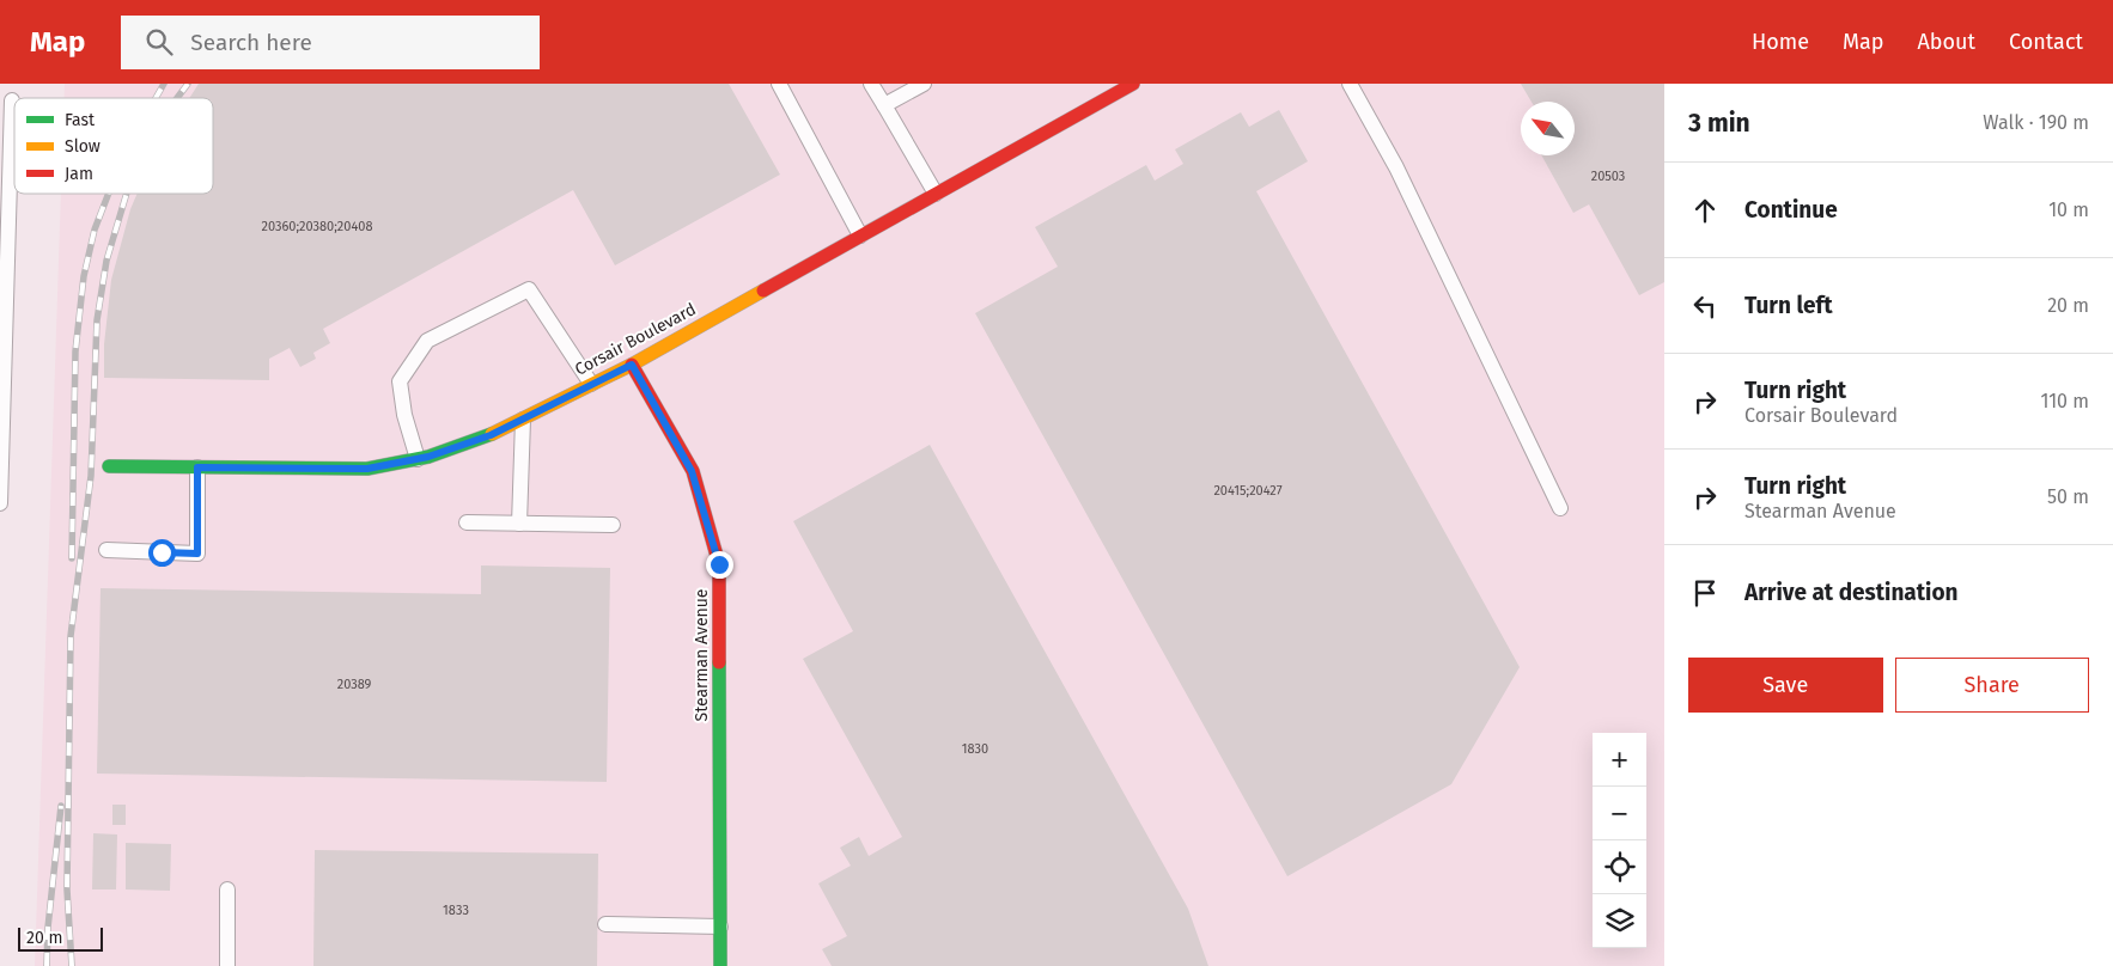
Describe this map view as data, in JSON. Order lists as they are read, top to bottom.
{
  "streets": {
    "street": ["Corsair Boulevard", "Stearman Avenue"]
  },
  "crossings": [
    ["Corsair Boulevard", "Stearman Avenue"]
  ],
  "house_numbers": [
    "20503",
    "20360;20380;20408",
    "20415;20427",
    "20389",
    "1830",
    "1833"
  ],
  "legend": ["Fast", "Slow", "Jam"],
  "scale_bar": "20 m",
  "north": "top left",
  "page": {
    "header": "Map",
    "search": "Search here",
    "nav": [
      "Home",
      "Map",
      "About",
      "Contact"
    ],
    "heading": ["3 min", "Walk · 190 m"],
    "list": [
      ["Continue", "10 m"],
      ["Turn left", "20 m"],
      ["Turn right", "Corsair Boulevard", "110 m"],
      ["Turn right", "Stearman Avenue", "50 m"],
      "Arrive at destination"
    ],
    "buttons": ["Save", "Share"],
    "map_buttons": ["+", "−"],
    "scale": "20 m"
  }
}
